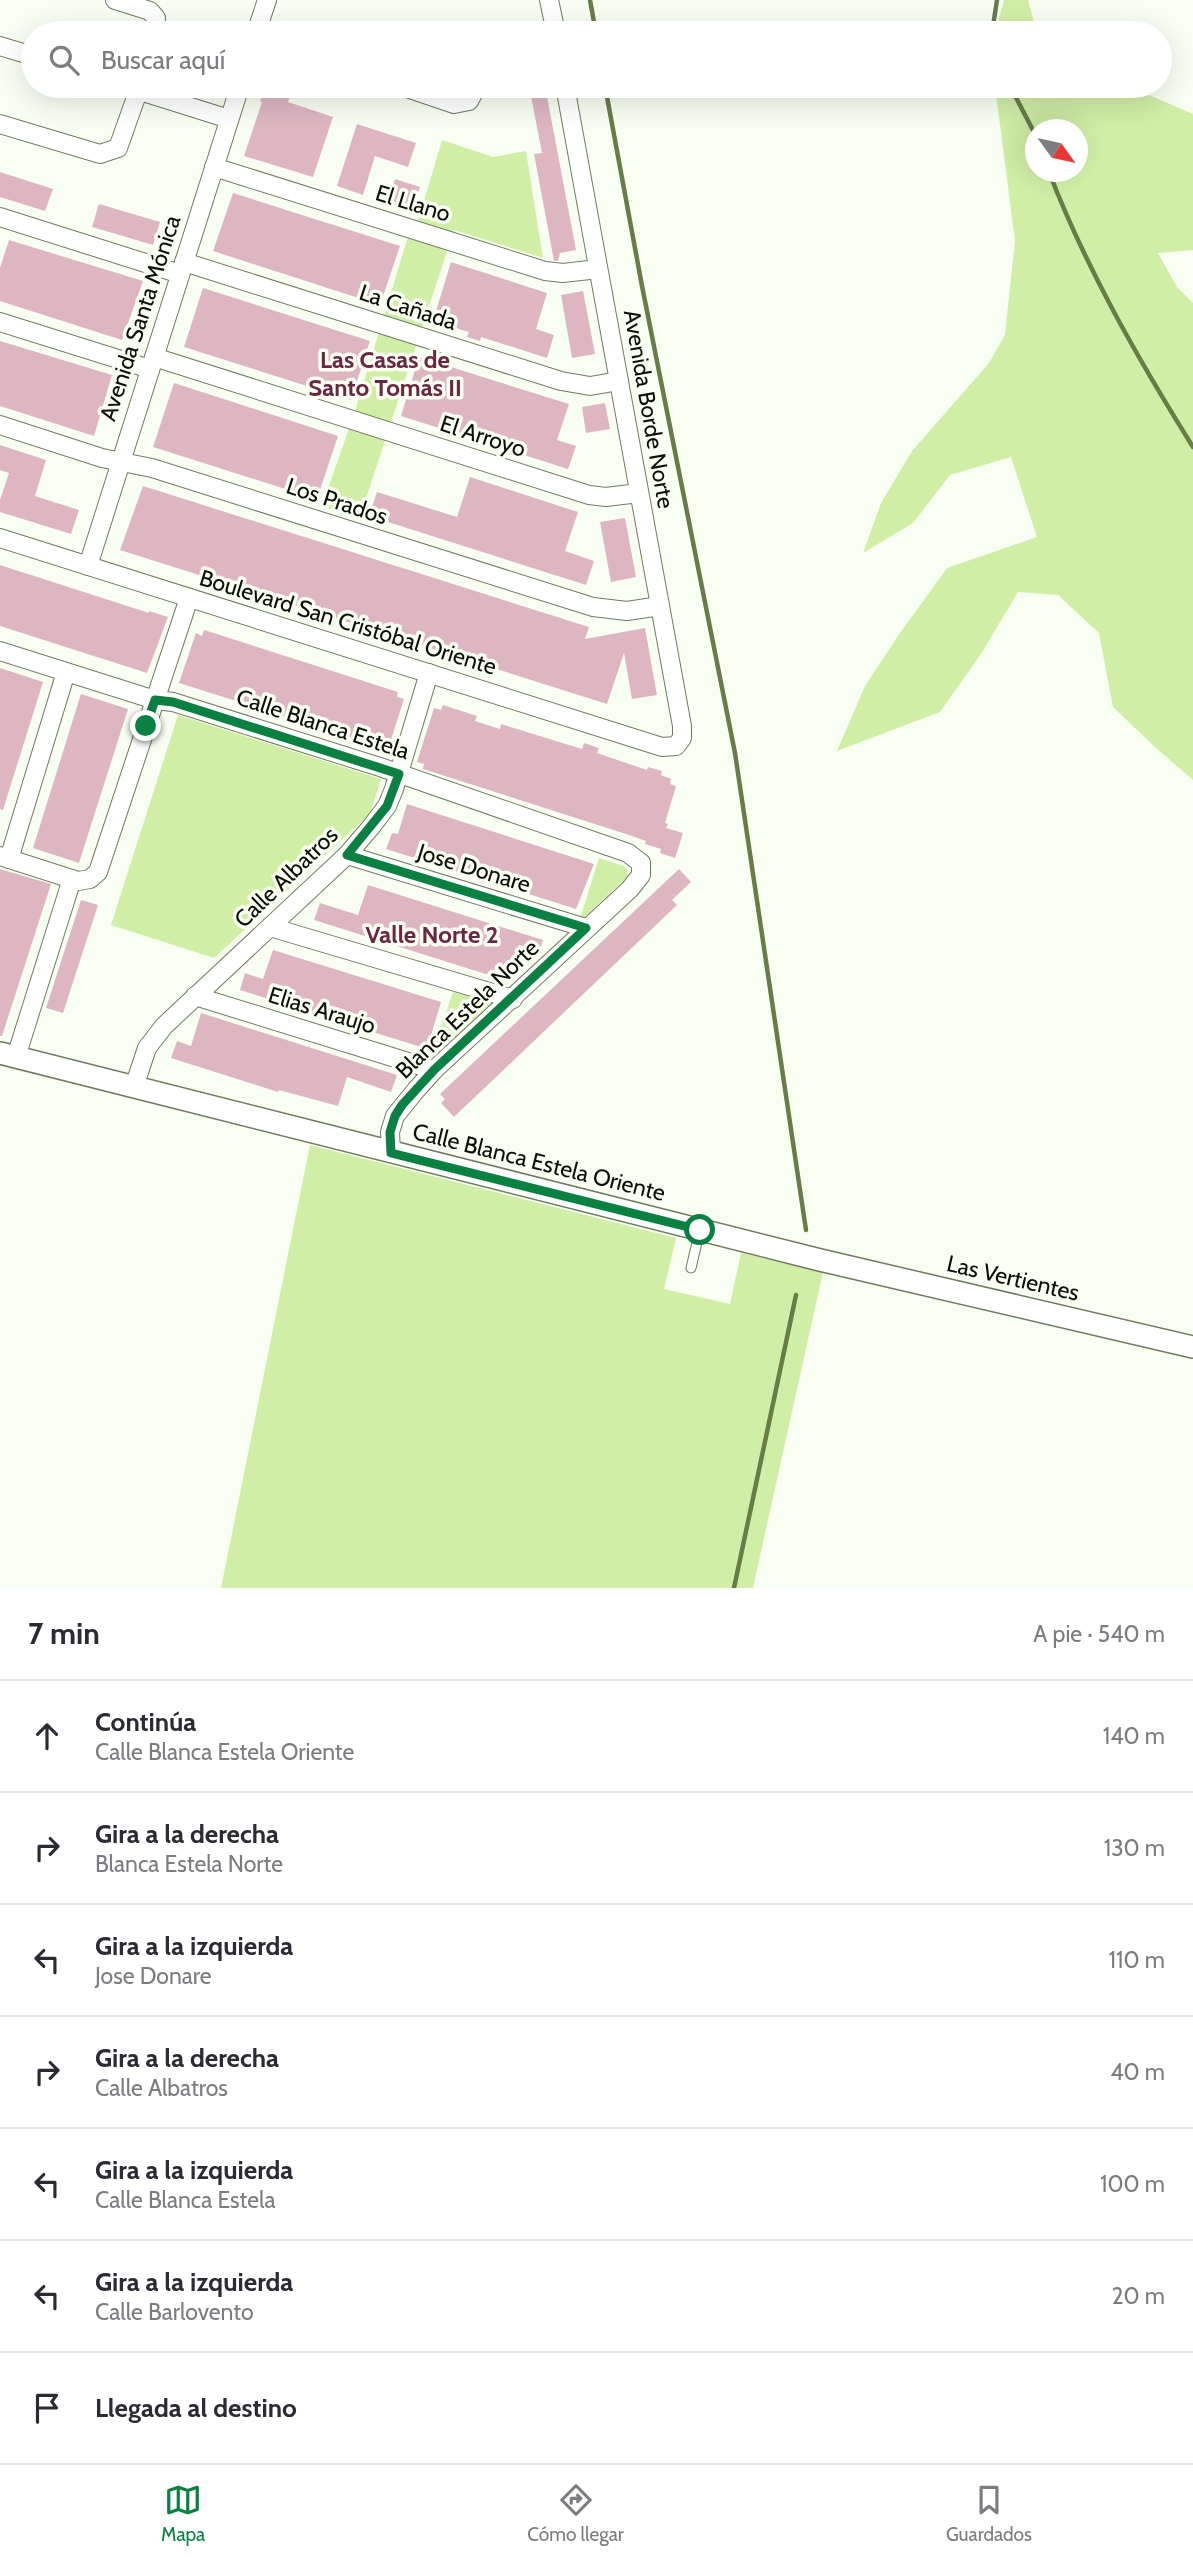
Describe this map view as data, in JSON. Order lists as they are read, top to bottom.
{
  "streets": {
    "street": [
      "El Llano",
      "La Cañada",
      "Avenida Santa Mónica",
      "Avenida Borde Norte",
      "El Arroyo",
      "Los Prados",
      "Boulevard San Cristóbal Oriente",
      "Calle Blanca Estela",
      "Jose Donare",
      "Calle Albatros",
      "Blanca Estela Norte",
      "Elias Araujo",
      "Calle Blanca Estela Oriente",
      "Las Vertientes"
    ]
  },
  "crossings": [
    ["El Llano", "Avenida Santa Mónica"],
    ["El Llano", "Avenida Borde Norte"],
    ["La Cañada", "Avenida Santa Mónica"],
    ["La Cañada", "Avenida Borde Norte"],
    ["Avenida Santa Mónica", "El Arroyo"],
    ["Avenida Santa Mónica", "Los Prados"],
    ["Avenida Santa Mónica", "Boulevard San Cristóbal Oriente"],
    ["Avenida Borde Norte", "El Arroyo"],
    ["Avenida Borde Norte", "Los Prados"],
    ["Avenida Borde Norte", "Boulevard San Cristóbal Oriente"],
    ["Boulevard San Cristóbal Oriente", "Calle Albatros"],
    ["Calle Blanca Estela", "Calle Albatros"],
    ["Calle Blanca Estela", "Blanca Estela Norte"],
    ["Jose Donare", "Calle Albatros"],
    ["Jose Donare", "Blanca Estela Norte"],
    ["Calle Albatros", "Elias Araujo"],
    ["Calle Albatros", "Calle Blanca Estela Oriente"],
    ["Blanca Estela Norte", "Elias Araujo"],
    ["Blanca Estela Norte", "Calle Blanca Estela Oriente"],
    ["Calle Blanca Estela Oriente", "Las Vertientes"]
  ],
  "districts": ["Las Casas de Santo Tomás II", "Valle Norte 2"],
  "north": "bottom right",
  "page": {
    "search": "Buscar aquí",
    "heading": ["7 min", "A pie · 540 m"],
    "list": [
      ["Continúa", "Calle Blanca Estela Oriente", "140 m"],
      ["Gira a la derecha", "Blanca Estela Norte", "130 m"],
      ["Gira a la izquierda", "Jose Donare", "110 m"],
      ["Gira a la derecha", "Calle Albatros", "40 m"],
      ["Gira a la izquierda", "Calle Blanca Estela", "100 m"],
      ["Gira a la izquierda", "Calle Barlovento", "20 m"],
      "Llegada al destino"
    ],
    "nav": ["Mapa", "Cómo llegar", "Guardados"]
  }
}
